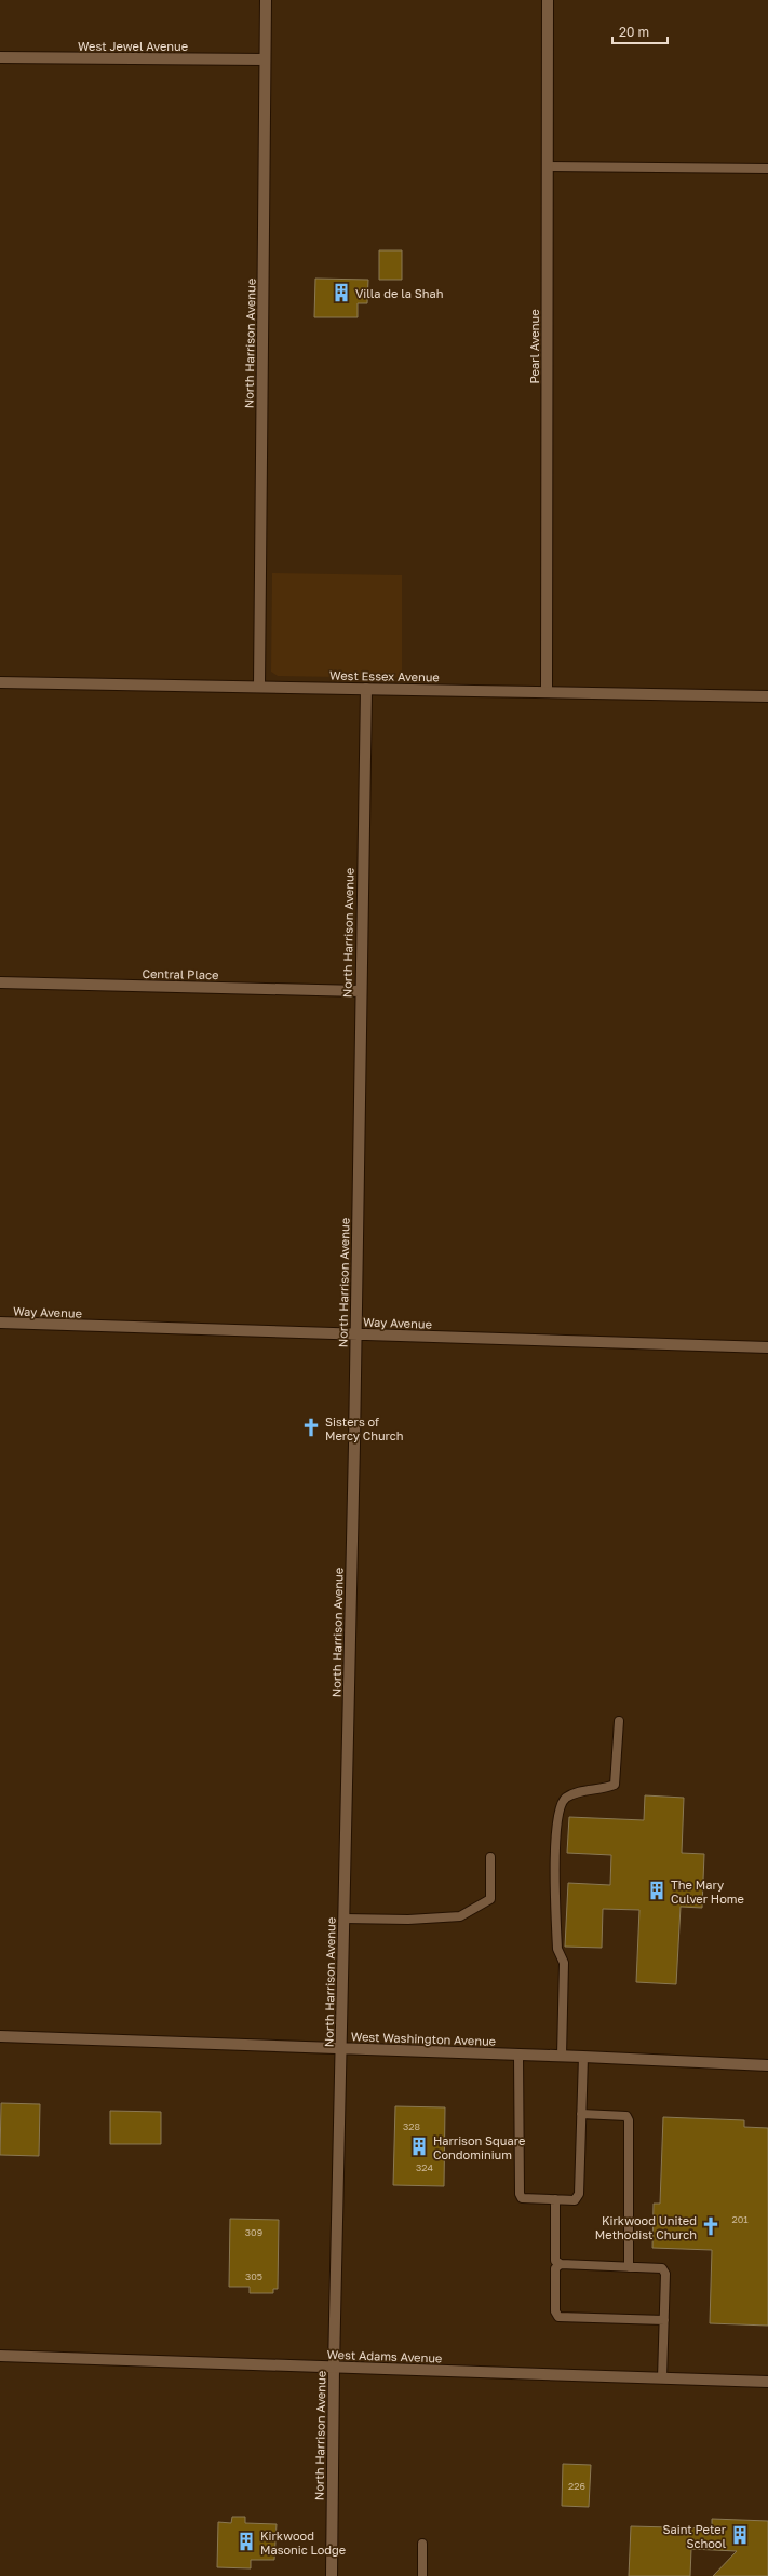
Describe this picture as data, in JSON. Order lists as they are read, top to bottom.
{
  "streets": {
    "street": [
      "West Jewel Avenue",
      "North Harrison Avenue",
      "Pearl Avenue",
      "West Essex Avenue",
      "Central Place",
      "Way Avenue",
      "West Washington Avenue",
      "West Adams Avenue"
    ]
  },
  "crossings": [
    ["West Jewel Avenue", "North Harrison Avenue"],
    ["North Harrison Avenue", "West Essex Avenue"],
    ["North Harrison Avenue", "Central Place"],
    ["North Harrison Avenue", "Way Avenue"],
    ["North Harrison Avenue", "West Washington Avenue"],
    ["North Harrison Avenue", "West Adams Avenue"],
    ["Pearl Avenue", "West Essex Avenue"]
  ],
  "places": {
    "building": [
      "Villa de la Shah",
      "The Mary Culver Home",
      "Harrison Square Condominium",
      "Saint Peter School",
      "Kirkwood Masonic Lodge"
    ],
    "church": ["Sisters of Mercy Church", "Kirkwood United Methodist Church"]
  },
  "house_numbers": [
    "328",
    "324",
    "201",
    "309",
    "305",
    "226"
  ],
  "scale_bar": "20 m"
}
